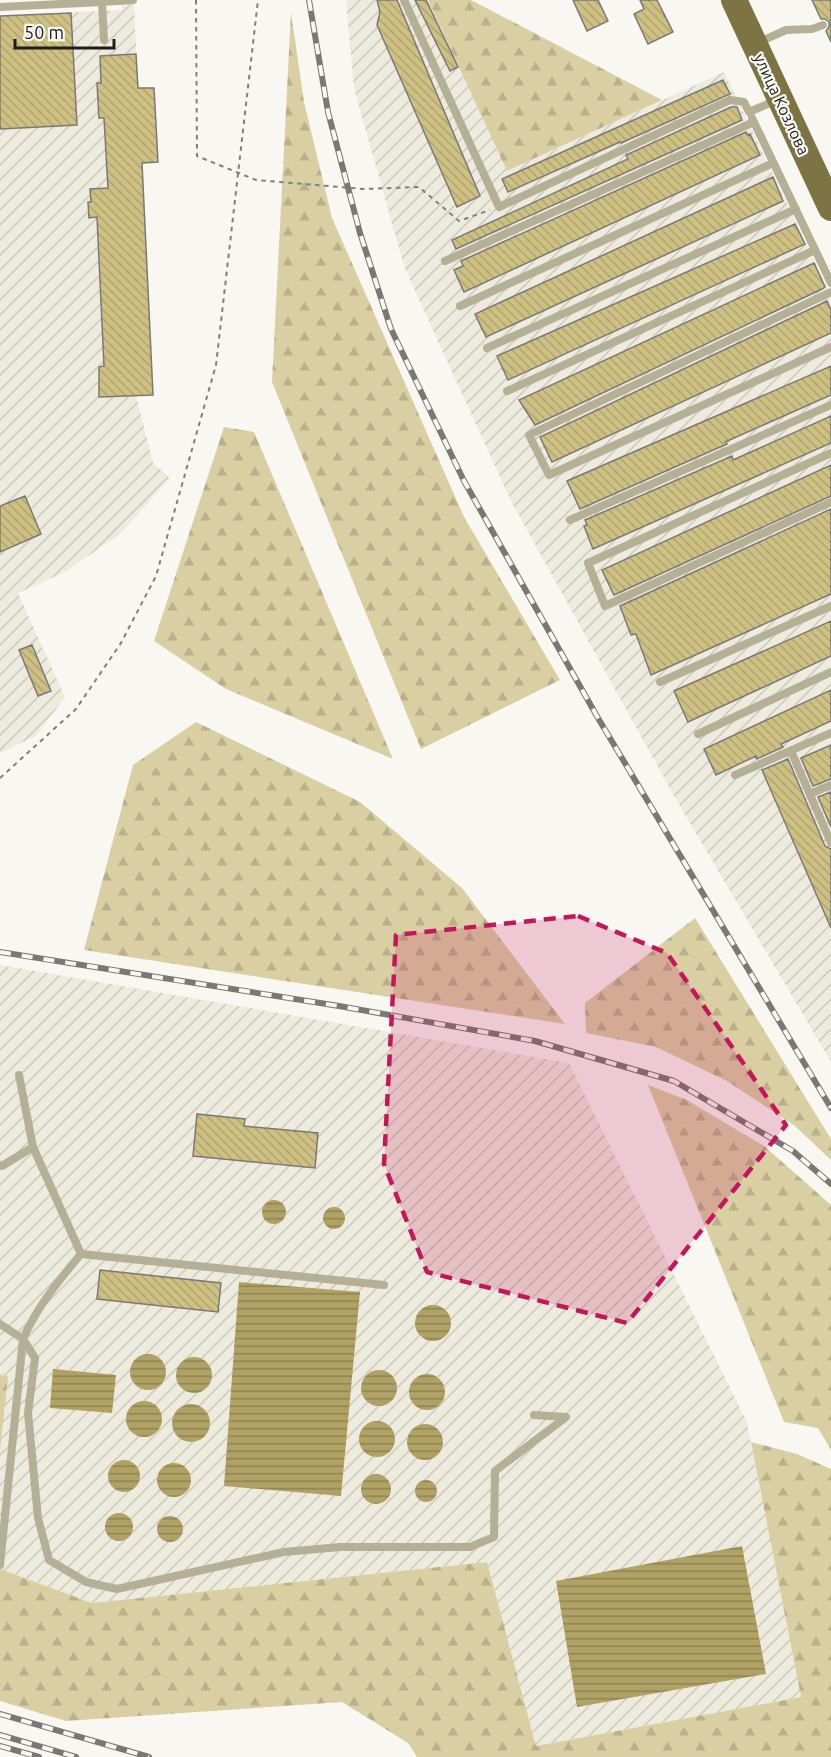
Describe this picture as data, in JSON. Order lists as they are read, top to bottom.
{
  "streets": {
    "main road": ["улица Козлова"]
  },
  "scale_bar": "50 m"
}
